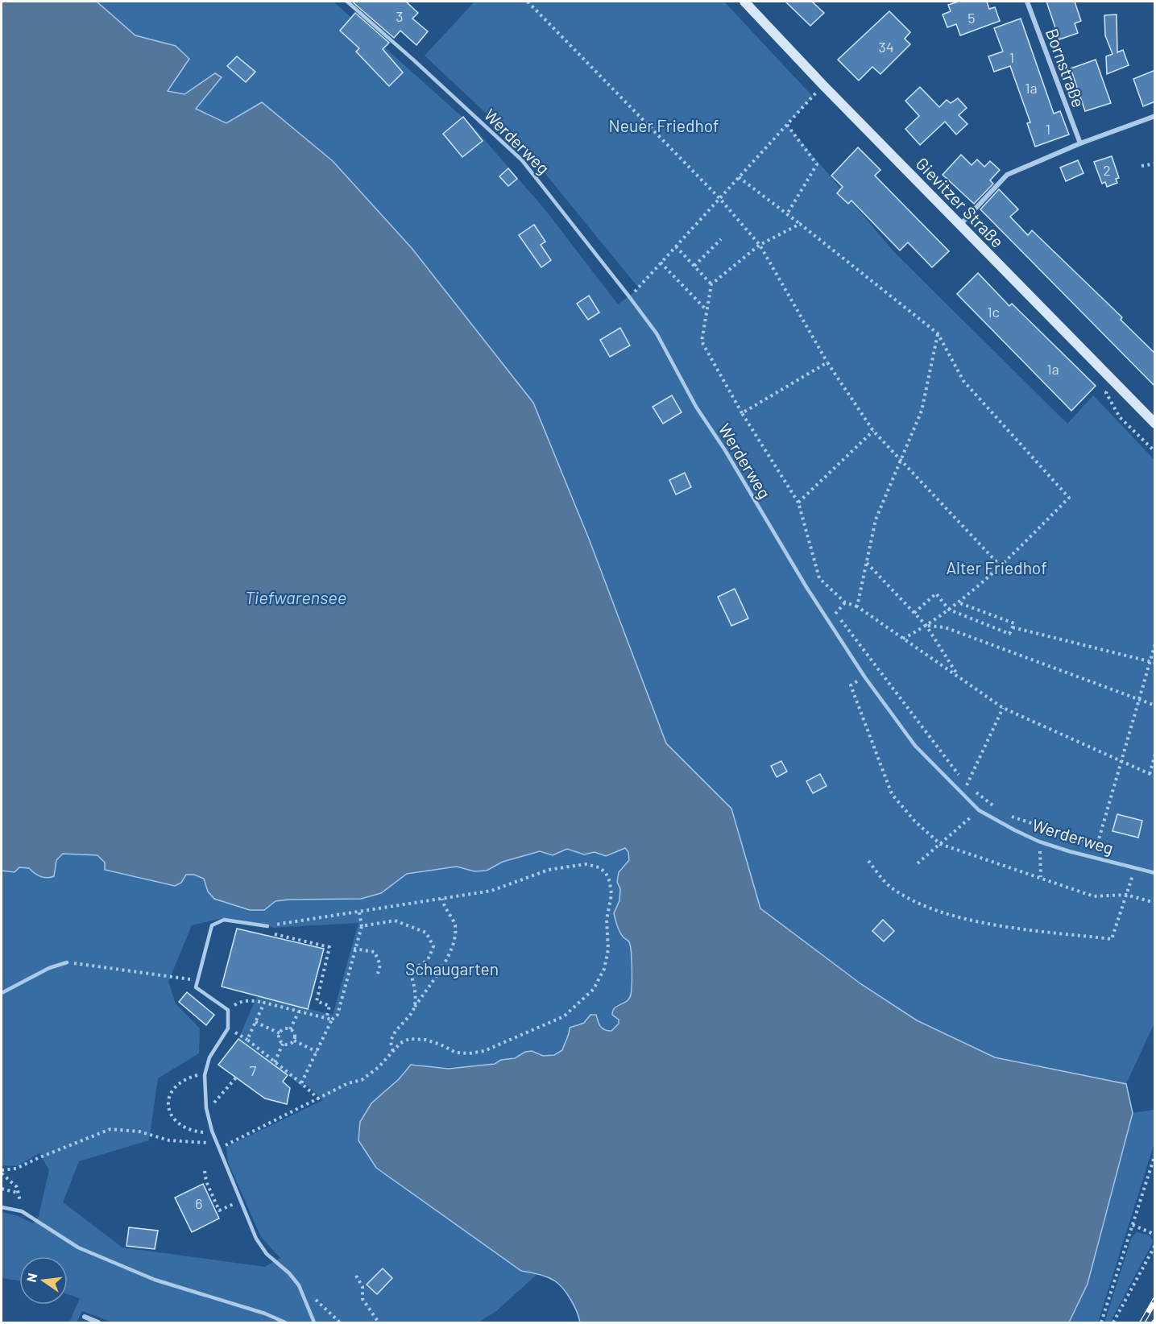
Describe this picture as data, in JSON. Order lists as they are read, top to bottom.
{
  "streets": {
    "main road": ["Gievitzer Straße"],
    "street": ["Bornstraße"],
    "lane": ["Werderweg"]
  },
  "water": ["Tiefwarensee"],
  "parks": ["Neuer Friedhof", "Alter Friedhof", "Schaugarten"],
  "house_numbers": [
    "3",
    "5",
    "34",
    "1",
    "1a",
    "1",
    "2",
    "1c",
    "1a",
    "7",
    "6"
  ],
  "north": "left"
}
